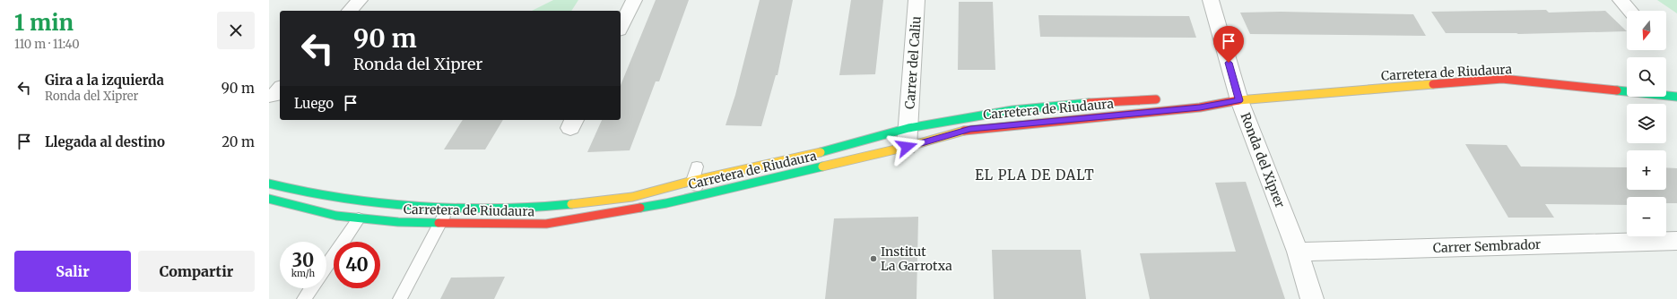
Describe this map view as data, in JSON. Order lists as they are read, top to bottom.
{
  "streets": {
    "street": [
      "Carrer del Caliu",
      "Carretera de Riudaura",
      "Ronda del Xiprer",
      "Carrer Sembrador"
    ]
  },
  "crossings": [
    ["Carrer del Caliu", "Carretera de Riudaura"],
    ["Carretera de Riudaura", "Ronda del Xiprer"],
    ["Ronda del Xiprer", "Carrer Sembrador"]
  ],
  "districts": ["EL PLA DE DALT"],
  "places": ["Institut La Garrotxa"],
  "north": "bottom",
  "page": {
    "heading": ["1 min", "110 m · 11:40"],
    "map_buttons": ["+", "−"],
    "turn": ["90 m", "Ronda del Xiprer"],
    "list": [
      {
        "name": "Gira a la izquierda",
        "note": "Ronda del Xiprer",
        "value": "90 m"
      },
      {
        "name": "Llegada al destino",
        "value": "20 m"
      }
    ],
    "then": "Luego",
    "speed": "30 km/h",
    "limit": "40",
    "buttons": ["Salir", "Compartir"]
  }
}
